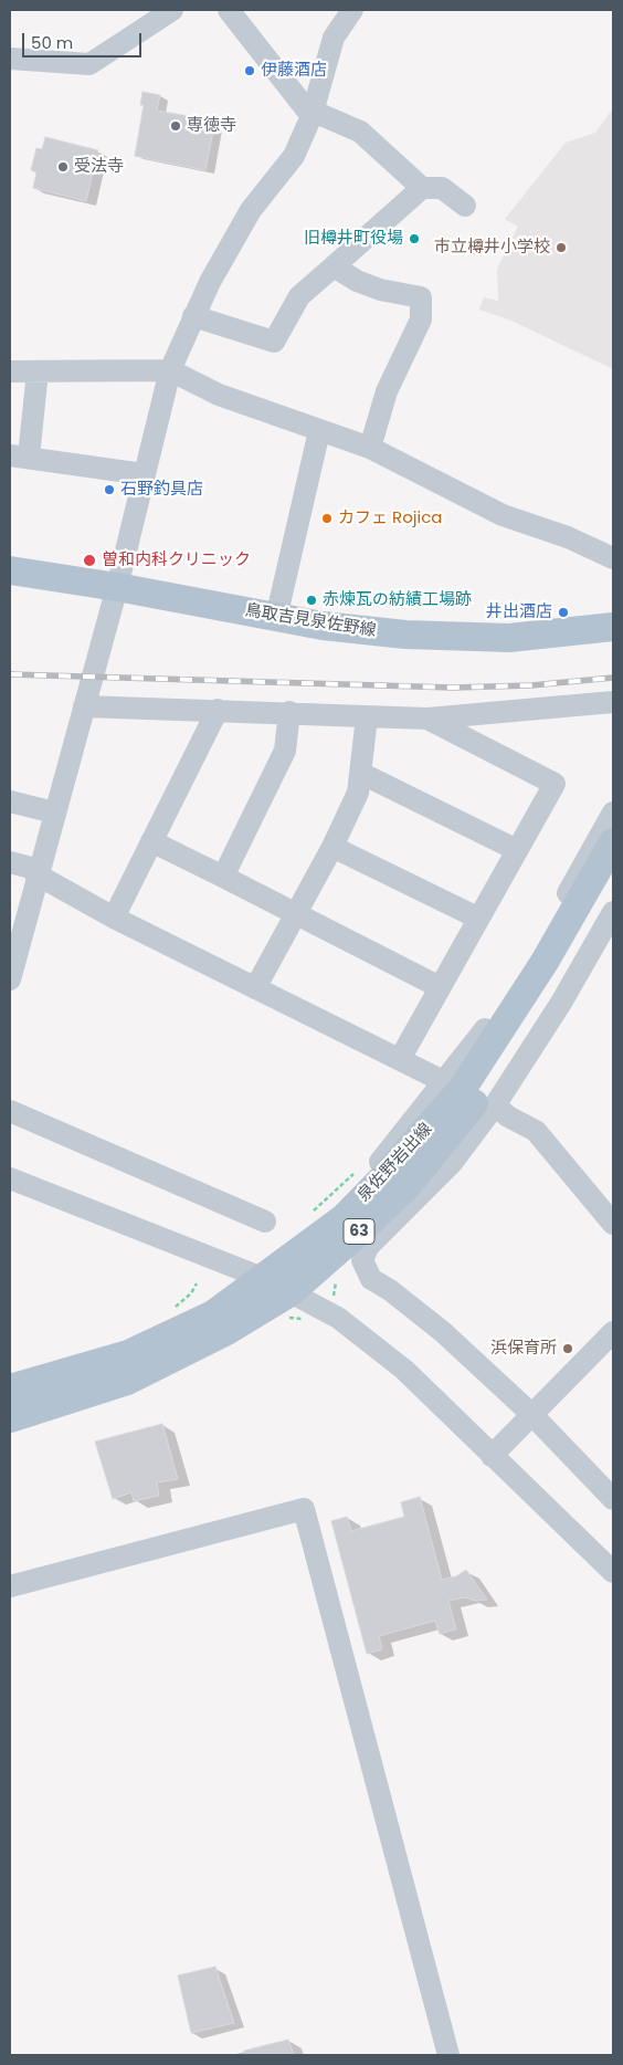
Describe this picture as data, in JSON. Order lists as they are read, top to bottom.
{
  "streets": {
    "main road": ["鳥取吉見泉佐野線", "泉佐野岩出線", "63"]
  },
  "places": [
    "伊藤酒店",
    "専徳寺",
    "受法寺",
    "旧樽井町役場",
    "市立樽井小学校",
    "石野釣具店",
    "カフェ Rojica",
    "曽和内科クリニック",
    "赤煉瓦の紡績工場跡",
    "井出酒店",
    "浜保育所"
  ],
  "scale_bar": "50 m"
}
